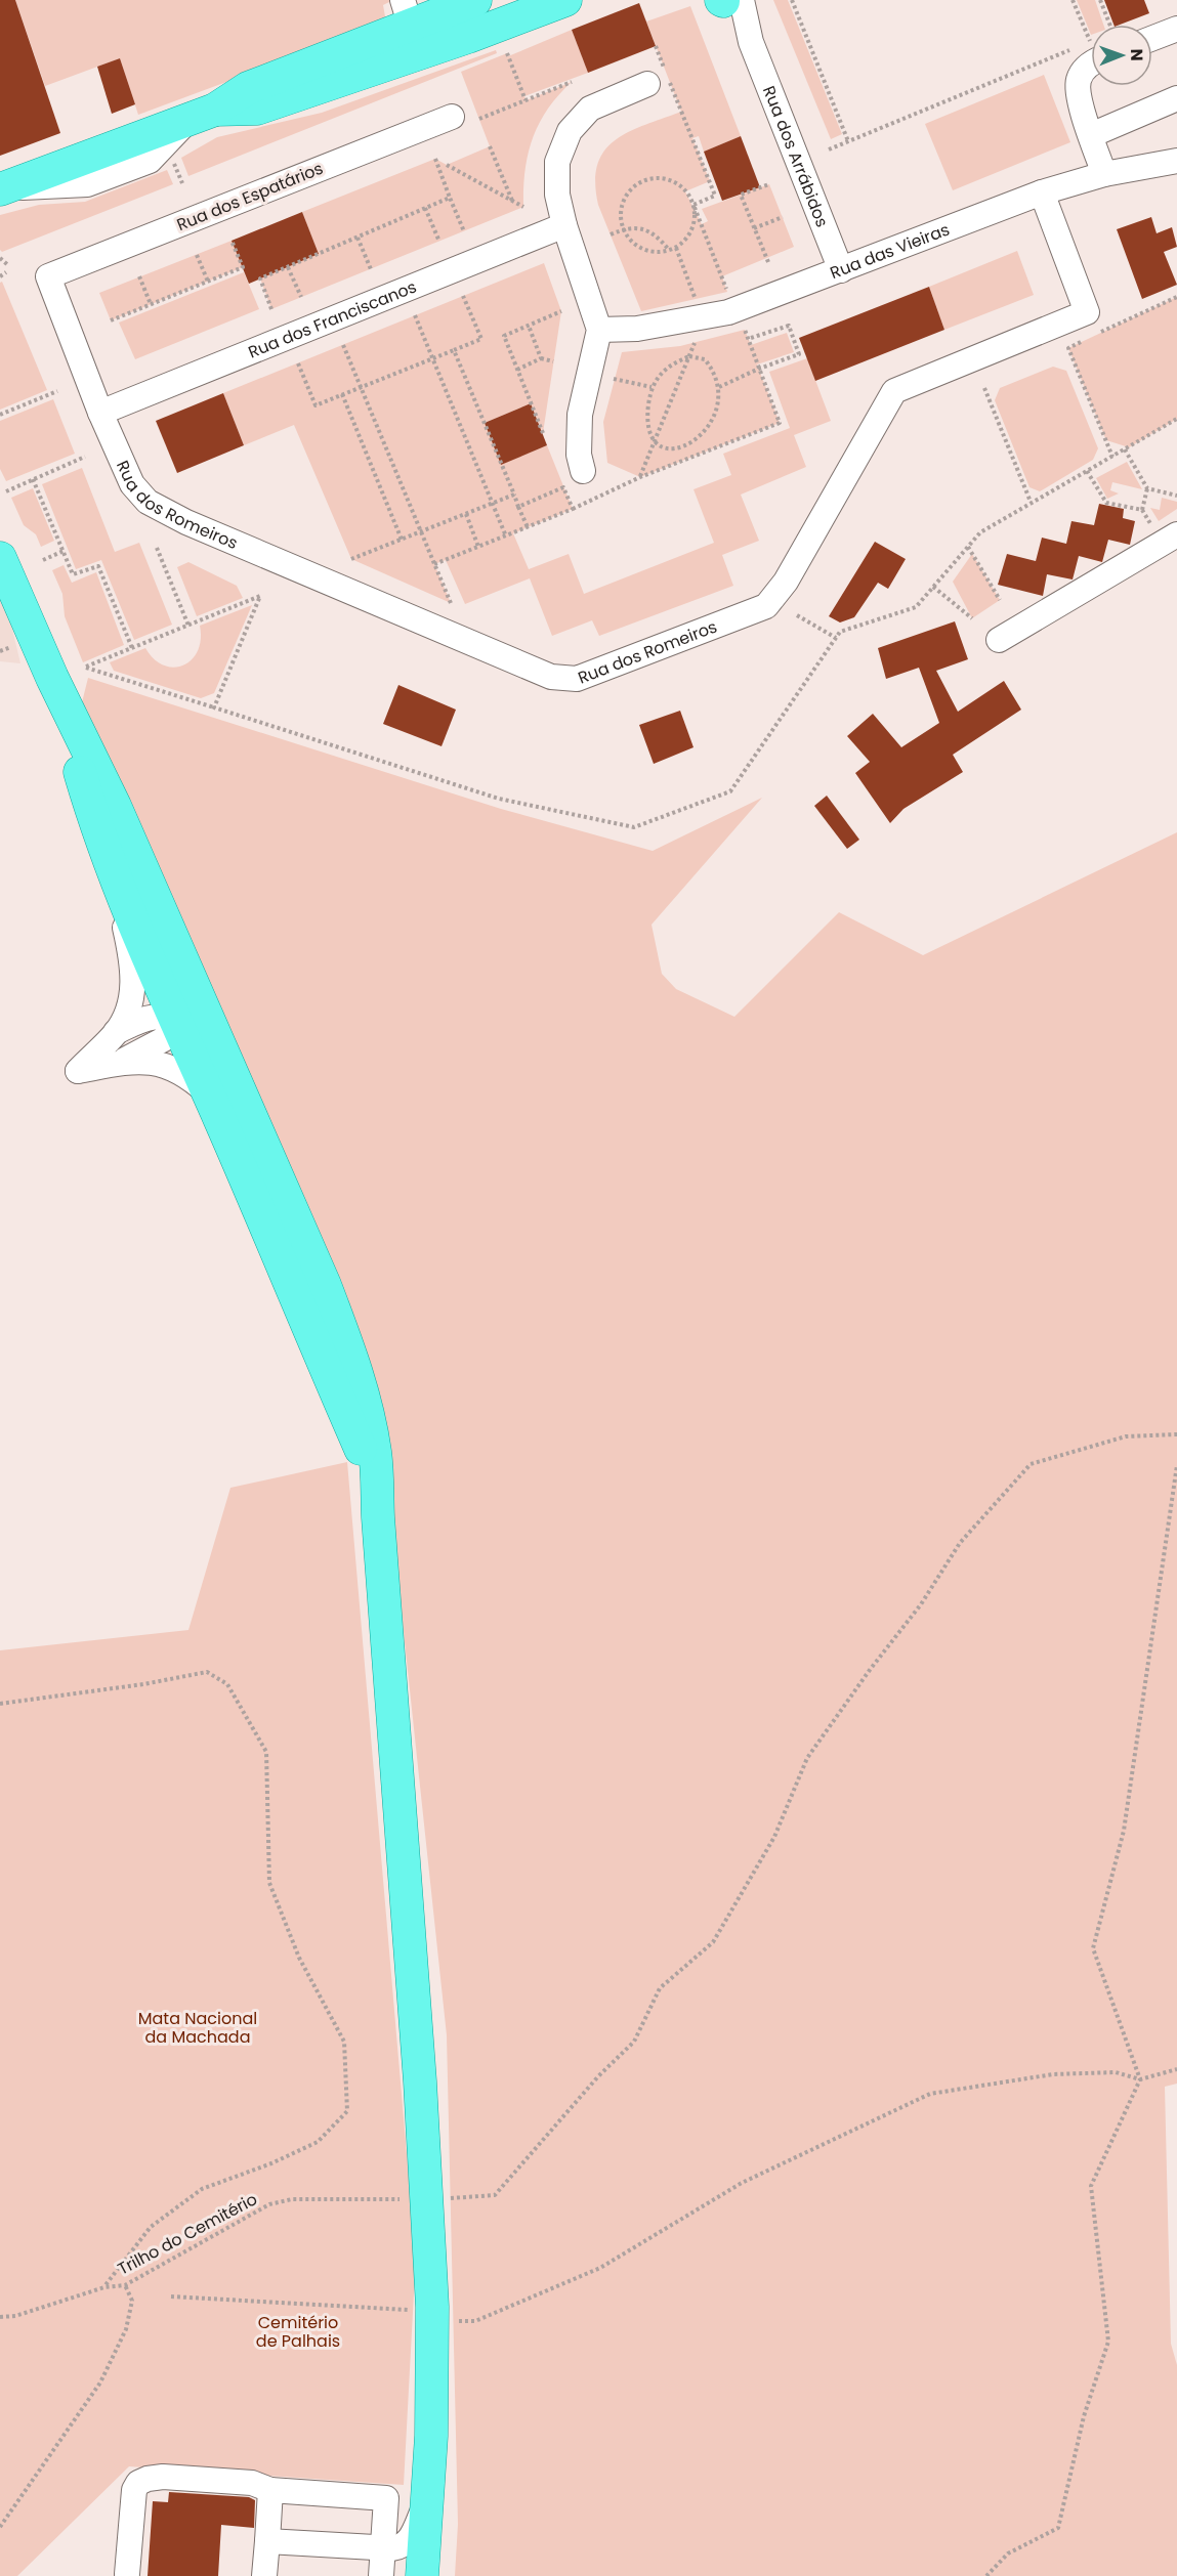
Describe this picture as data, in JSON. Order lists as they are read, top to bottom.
{
  "streets": {
    "street": [
      "Rua dos Arrábidos",
      "Rua dos Espatários",
      "Rua das Vieiras",
      "Rua dos Franciscanos",
      "Rua dos Romeiros"
    ],
    "path": ["Trilho do Cemitério"]
  },
  "crossings": [
    ["Rua dos Arrábidos", "Rua das Vieiras"],
    ["Rua dos Espatários", "Rua dos Romeiros"],
    ["Rua das Vieiras", "Rua dos Romeiros"],
    ["Rua dos Franciscanos", "Rua dos Romeiros"]
  ],
  "parks": ["Mata Nacional da Machada", "Cemitério de Palhais"],
  "north": "right"
}
